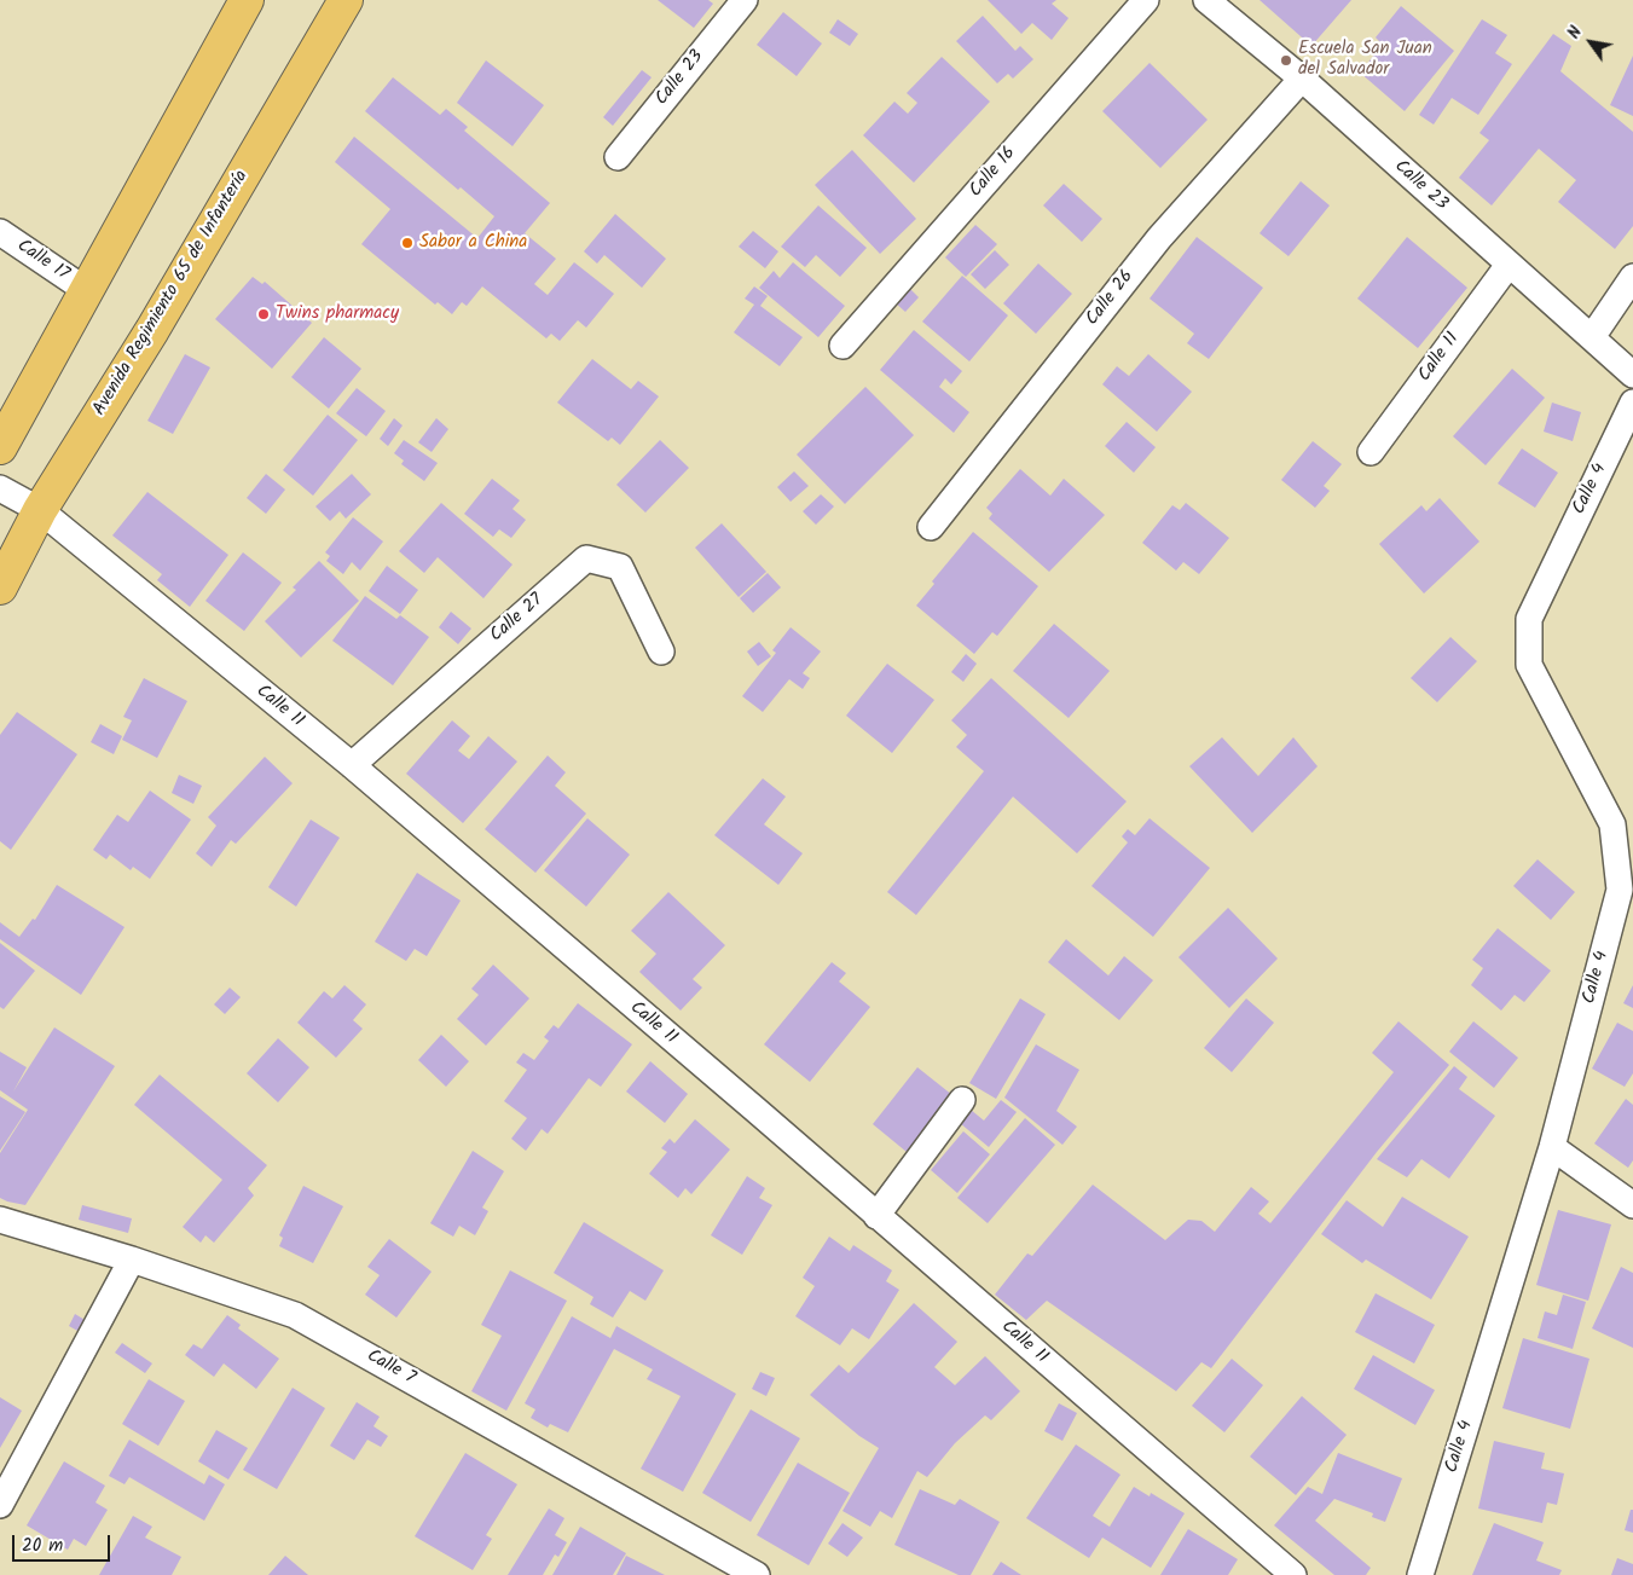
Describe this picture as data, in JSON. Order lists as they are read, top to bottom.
{
  "streets": {
    "highway": ["Avenida Regimiento 65 de Infantería"],
    "street": [
      "Calle 23",
      "Calle 16",
      "Calle 17",
      "Calle 26",
      "Calle 11",
      "Calle 4",
      "Calle 27",
      "Calle 7"
    ]
  },
  "crossings": [
    ["Calle 23", "Calle 26"],
    ["Calle 23", "Calle 11"],
    ["Avenida Regimiento 65 de Infantería", "Calle 11"],
    ["Calle 11", "Calle 27"]
  ],
  "places": ["Escuela San Juan del Salvador", "Sabor a China", "Twins pharmacy"],
  "scale_bar": "20 m",
  "north": "top left"
}
